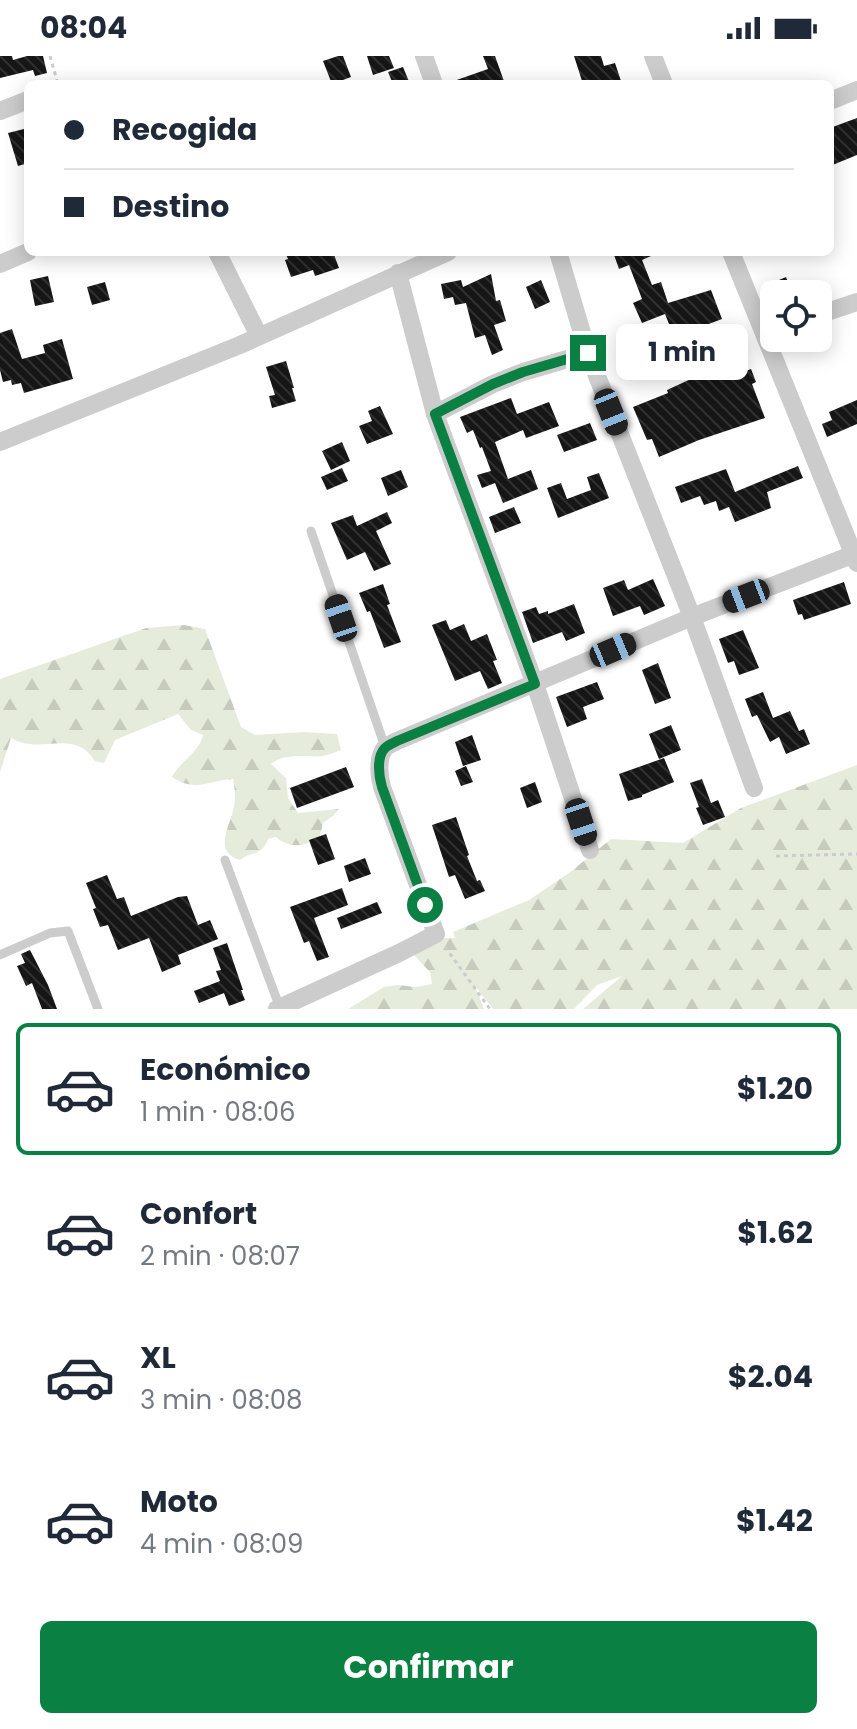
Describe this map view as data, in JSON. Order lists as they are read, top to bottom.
{
  "page": {
    "status": "08:04",
    "banner": ["Recogida", "Destino"],
    "bubble": "1 min",
    "list": [
      {
        "name": "Económico",
        "note": "1 min · 08:06",
        "value": "$1.20"
      },
      {
        "name": "Confort",
        "note": "2 min · 08:07",
        "value": "$1.62"
      },
      {
        "name": "XL",
        "note": "3 min · 08:08",
        "value": "$2.04"
      },
      {
        "name": "Moto",
        "note": "4 min · 08:09",
        "value": "$1.42"
      }
    ],
    "buttons": "Confirmar"
  }
}
